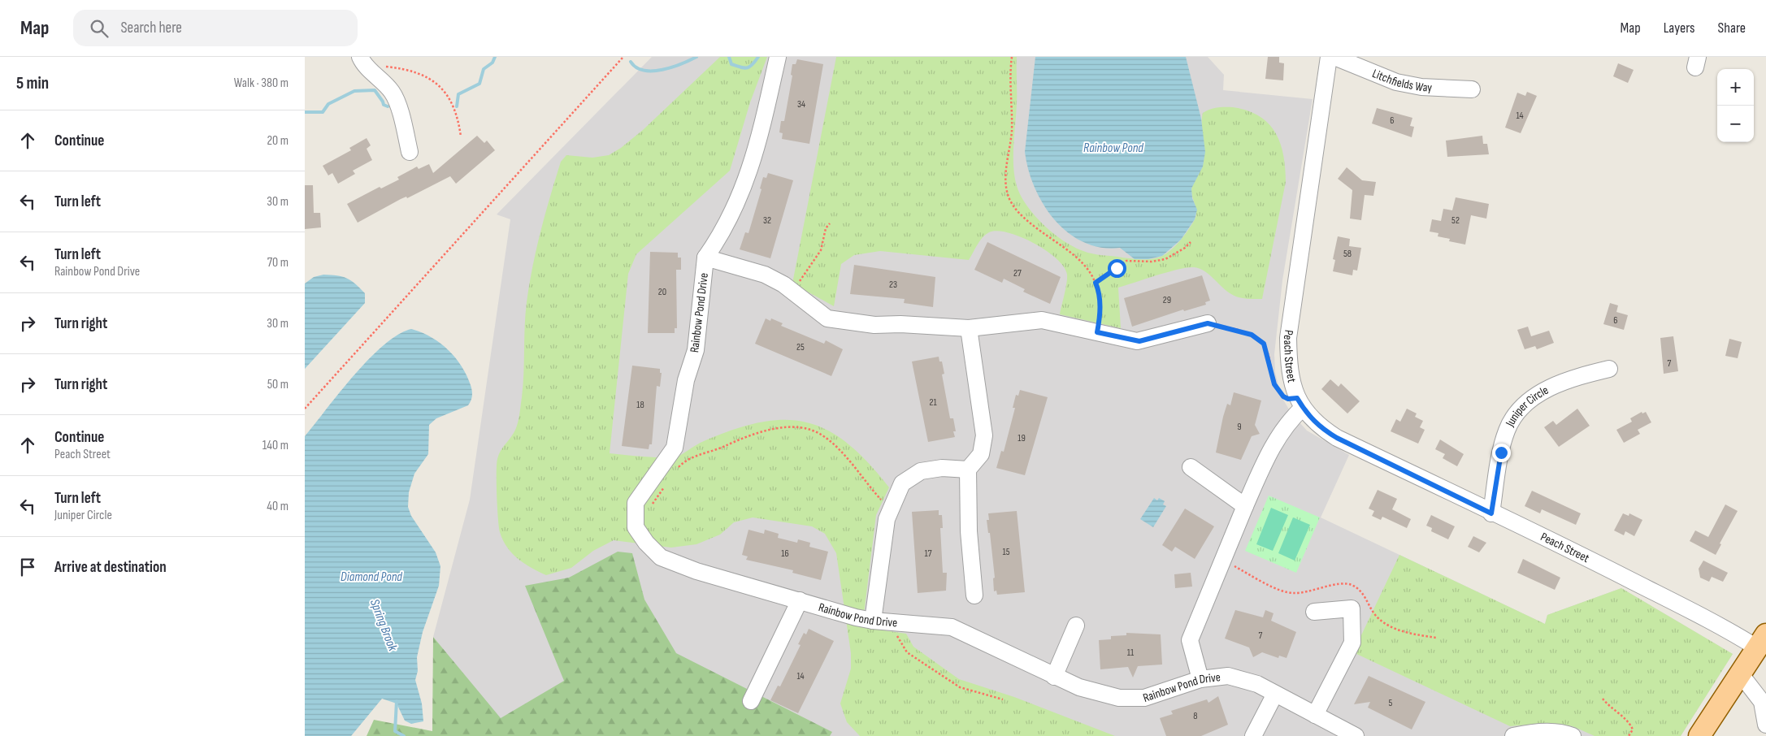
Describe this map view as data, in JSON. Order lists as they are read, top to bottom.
{
  "streets": {
    "street": [
      "Litchfields Way",
      "Rainbow Pond Drive",
      "Peach Street",
      "Juniper Circle"
    ]
  },
  "crossings": [
    ["Peach Street", "Juniper Circle"]
  ],
  "water": ["Rainbow Pond", "Diamond Pond", "Spring Brook"],
  "house_numbers": [
    "34",
    "14",
    "6",
    "32",
    "52",
    "58",
    "27",
    "23",
    "20",
    "29",
    "6",
    "25",
    "7",
    "21",
    "18",
    "9",
    "19",
    "15",
    "16",
    "17",
    "7",
    "11",
    "14",
    "5",
    "8"
  ],
  "page": {
    "header": "Map",
    "search": "Search here",
    "nav": ["Map", "Layers", "Share"],
    "heading": ["5 min", "Walk · 380 m"],
    "map_buttons": ["+", "−"],
    "list": [
      ["Continue", "20 m"],
      ["Turn left", "30 m"],
      ["Turn left", "Rainbow Pond Drive", "70 m"],
      ["Turn right", "30 m"],
      ["Turn right", "50 m"],
      ["Continue", "Peach Street", "140 m"],
      ["Turn left", "Juniper Circle", "40 m"],
      "Arrive at destination"
    ]
  }
}
